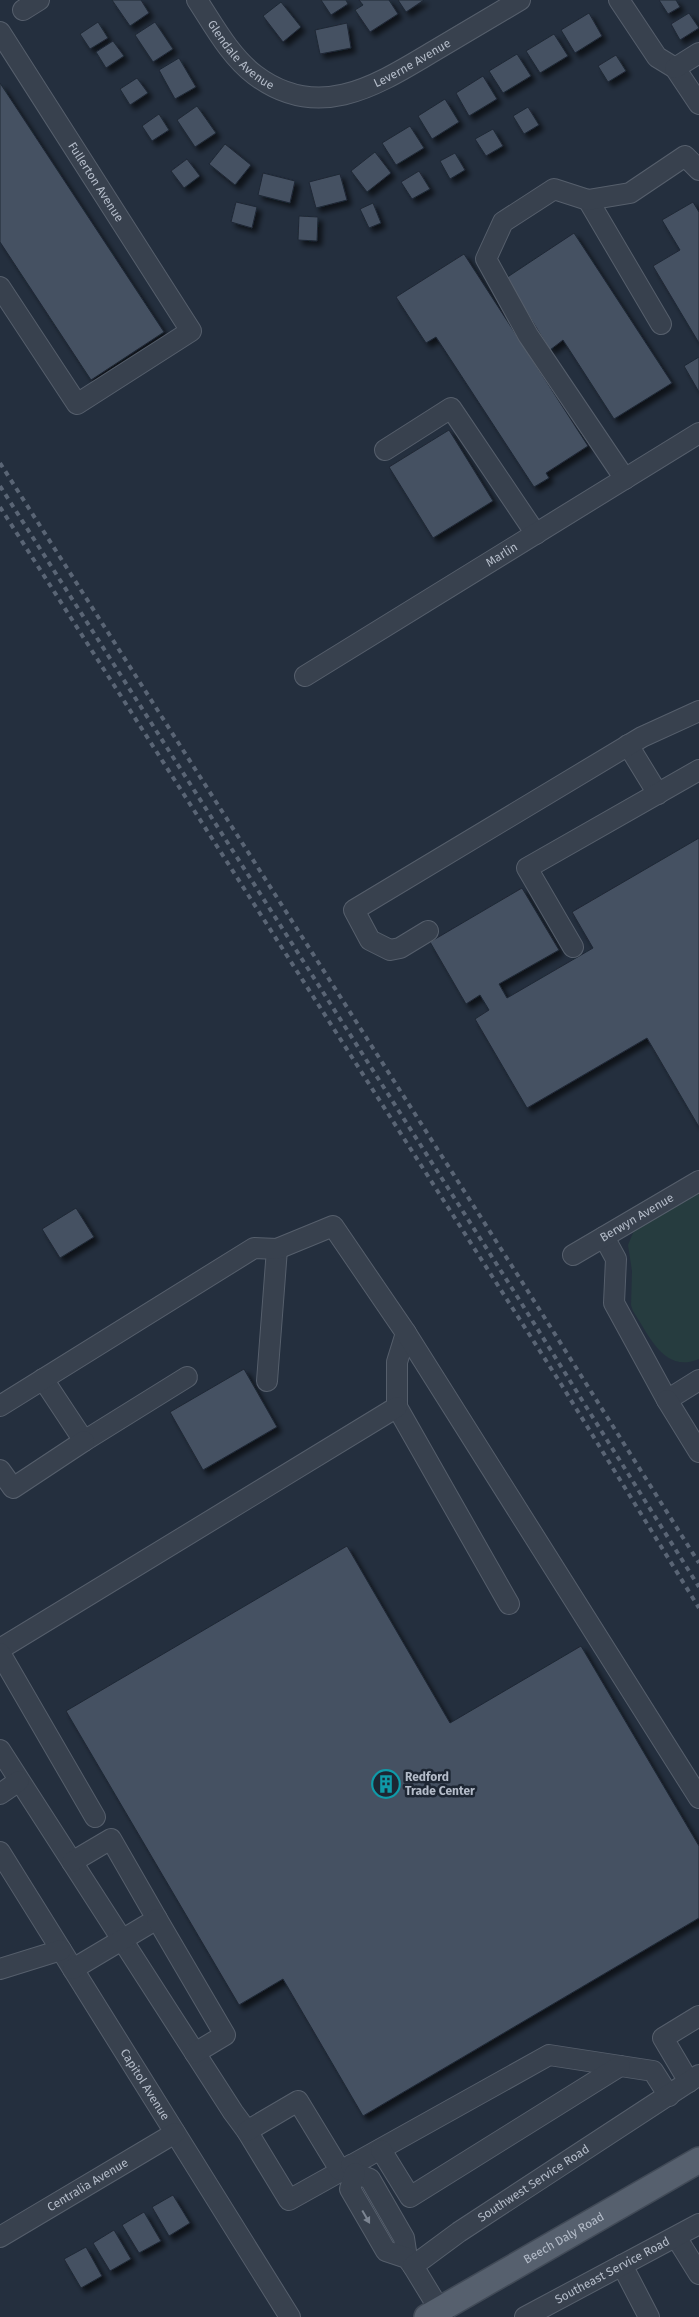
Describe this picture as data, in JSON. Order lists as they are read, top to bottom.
{
  "streets": {
    "main road": ["Beech Daly Road"],
    "street": [
      "Glendale Avenue",
      "Leverne Avenue",
      "Fullerton Avenue",
      "Marlin",
      "Berwyn Avenue",
      "Capitol Avenue",
      "Southwest Service Road",
      "Centralia Avenue",
      "Southeast Service Road"
    ]
  },
  "crossings": [
    ["Glendale Avenue", "Leverne Avenue"],
    ["Capitol Avenue", "Centralia Avenue"]
  ],
  "places": {
    "building": ["Redford Trade Center"]
  }
}
